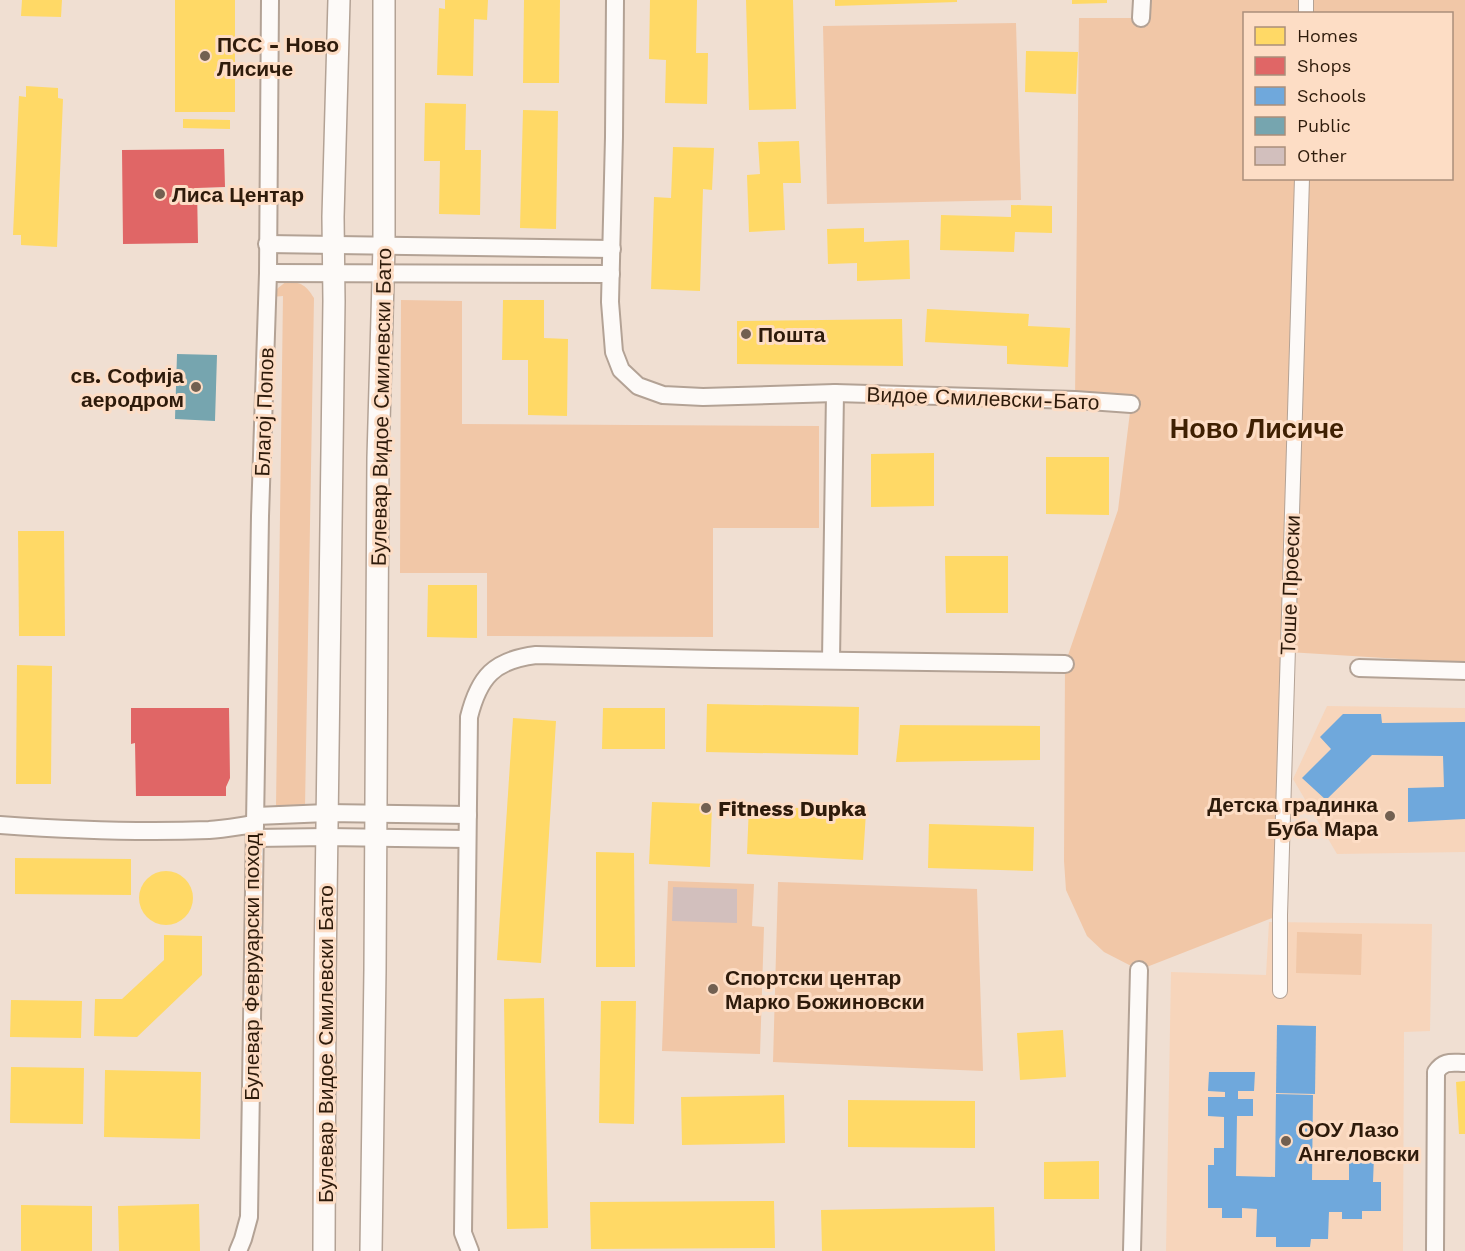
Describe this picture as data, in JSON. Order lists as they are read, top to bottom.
{
  "streets": {
    "street": [
      "Видое Смилевски-Бато",
      "Булевар Видое Смилевски Бато",
      "Благој Попов",
      "Тоше Проески",
      "Булевар Февруарски поход"
    ]
  },
  "crossings": [
    ["Благој Попов", "Булевар Февруарски поход"]
  ],
  "districts": ["Ново Лисиче"],
  "places": [
    "ПСС - Ново Лисиче",
    "Лиса Центар",
    "Пошта",
    "св. Софија аеродром",
    "Fitness Dupka",
    "Детска градинка Буба Мара",
    "Спортски центар Марко Божиновски",
    "ООУ Лазо Ангеловски"
  ],
  "legend": [
    "Homes",
    "Shops",
    "Schools",
    "Public",
    "Other"
  ]
}
